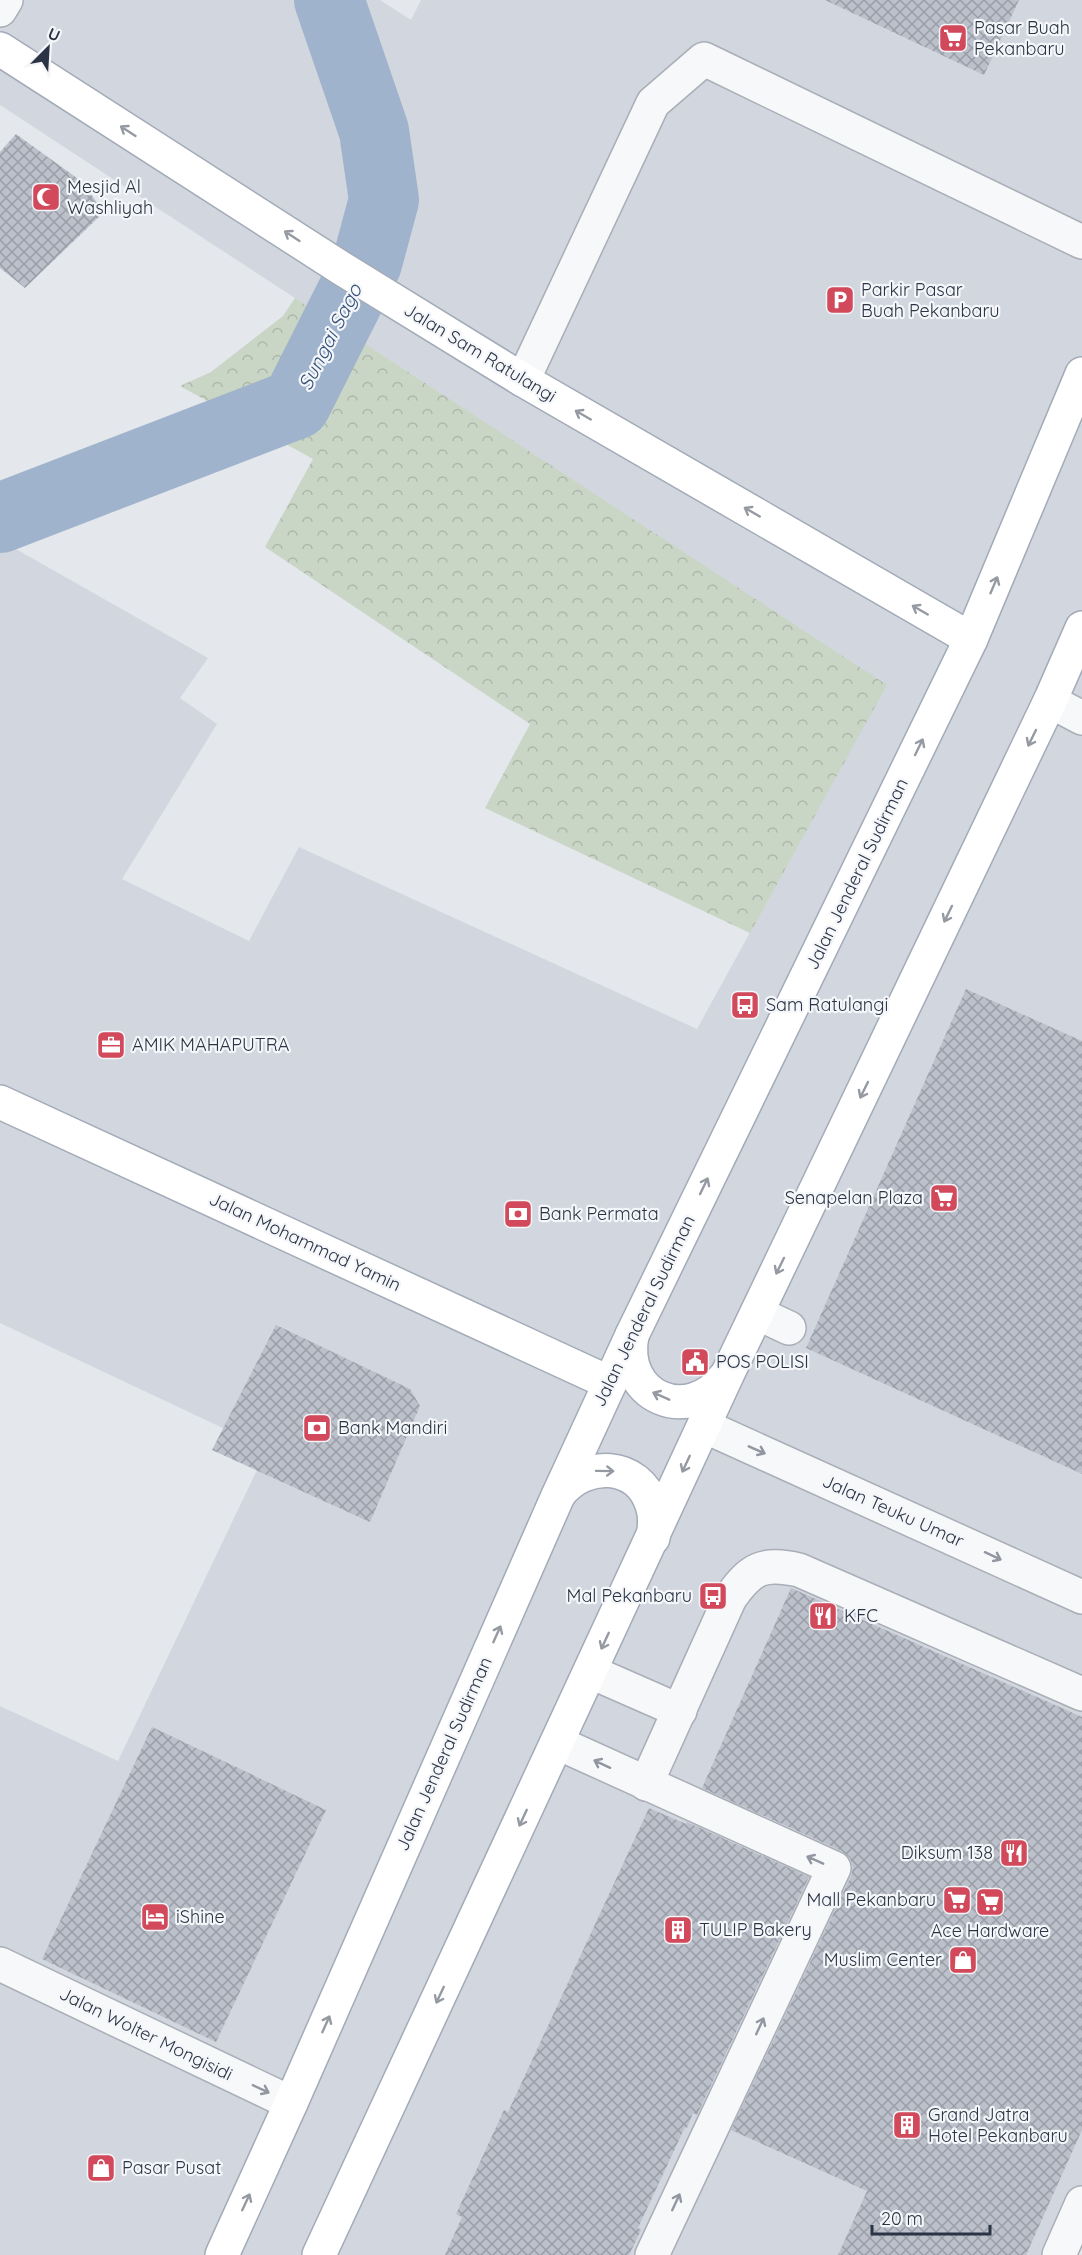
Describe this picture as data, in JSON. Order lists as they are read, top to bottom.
{
  "streets": {
    "main road": ["Jalan Sam Ratulangi", "Jalan Jenderal Sudirman", "Jalan Mohammad Yamin"],
    "street": ["Jalan Teuku Umar", "Jalan Wolter Mongisidi"]
  },
  "crossings": [
    ["Jalan Sam Ratulangi", "Jalan Jenderal Sudirman"],
    ["Jalan Jenderal Sudirman", "Jalan Mohammad Yamin"],
    ["Jalan Jenderal Sudirman", "Jalan Wolter Mongisidi"]
  ],
  "one_way": ["Jalan Sam Ratulangi", "Jalan Wolter Mongisidi"],
  "water": ["Sungai Sago"],
  "places": {
    "supermarket": [
      "Pasar Buah Pekanbaru",
      "Senapelan Plaza",
      "Mall Pekanbaru",
      "Ace Hardware"
    ],
    "mosque": ["Mesjid Al Washliyah"],
    "parking": ["Parkir Pasar Buah Pekanbaru"],
    "bus stop": ["Sam Ratulangi", "Mal Pekanbaru"],
    "office": ["AMIK MAHAPUTRA"],
    "bank": ["Bank Permata", "Bank Mandiri"],
    "public building": ["POS POLISI"],
    "restaurant": ["KFC", "Diksum 138"],
    "hotel": ["iShine"],
    "building": ["TULIP Bakery", "Grand Jatra Hotel Pekanbaru"],
    "shop": ["Muslim Center", "Pasar Pusat"]
  },
  "scale_bar": "20 m",
  "north": "top right"
}
